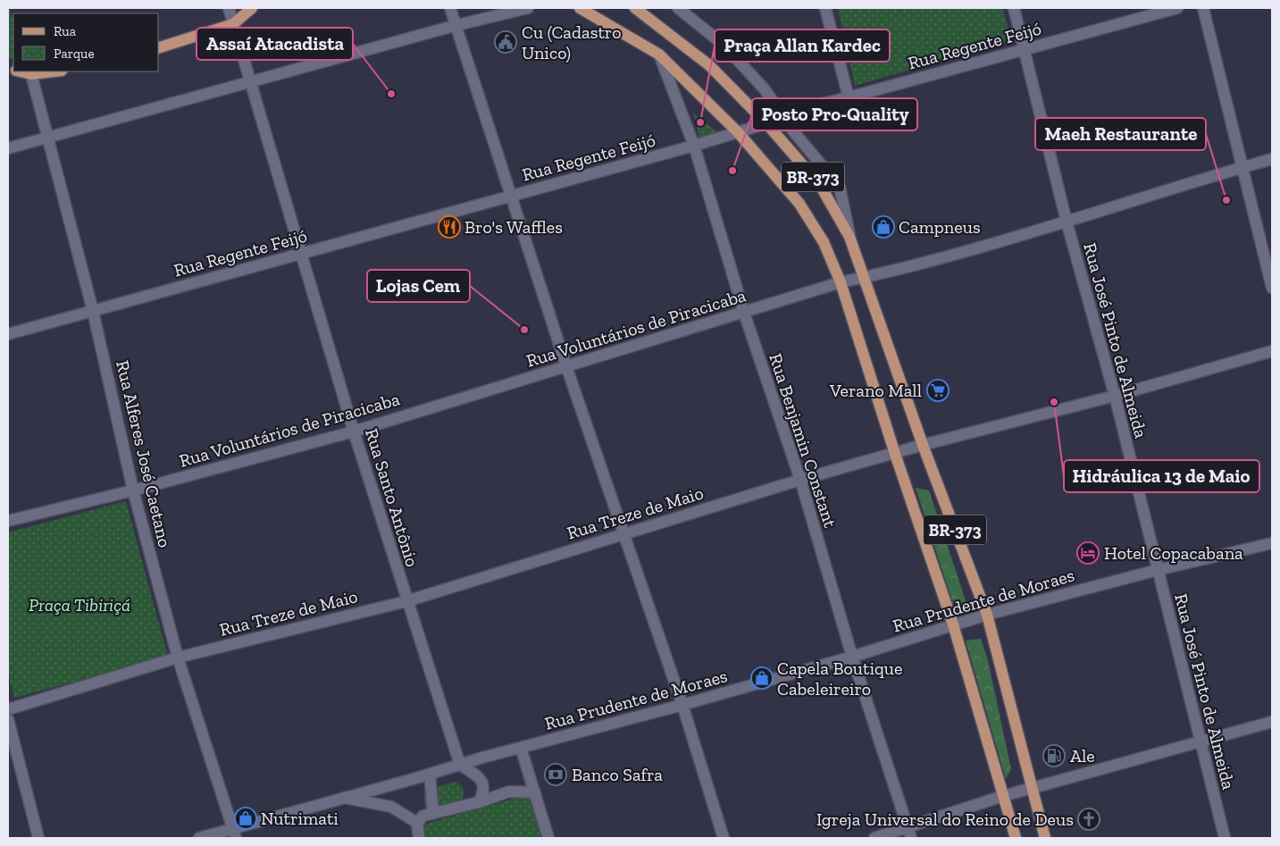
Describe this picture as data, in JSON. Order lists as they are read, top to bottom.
{
  "streets": {
    "main road": ["BR-373"],
    "street": [
      "Rua Regente Feijó",
      "Rua Voluntários de Piracicaba",
      "Rua José Pinto de Almeida",
      "Rua Benjamin Constant",
      "Rua Alferes José Caetano",
      "Rua Santo Antônio",
      "Rua Treze de Maio",
      "Rua Prudente de Moraes"
    ]
  },
  "crossings": [
    ["Rua Regente Feijó", "BR-373"],
    ["Rua Regente Feijó", "Rua José Pinto de Almeida"],
    ["Rua Regente Feijó", "Rua Benjamin Constant"],
    ["Rua Regente Feijó", "Rua Alferes José Caetano"],
    ["Rua Regente Feijó", "Rua Santo Antônio"],
    ["BR-373", "Rua Voluntários de Piracicaba"],
    ["BR-373", "Rua Benjamin Constant"],
    ["BR-373", "Rua Treze de Maio"],
    ["BR-373", "Rua Prudente de Moraes"],
    ["Rua Voluntários de Piracicaba", "Rua José Pinto de Almeida"],
    ["Rua Voluntários de Piracicaba", "Rua Benjamin Constant"],
    ["Rua Voluntários de Piracicaba", "Rua Alferes José Caetano"],
    ["Rua Voluntários de Piracicaba", "Rua Santo Antônio"],
    ["Rua José Pinto de Almeida", "Rua Treze de Maio"],
    ["Rua José Pinto de Almeida", "Rua Prudente de Moraes"],
    ["Rua Benjamin Constant", "Rua Treze de Maio"],
    ["Rua Benjamin Constant", "Rua Prudente de Moraes"],
    ["Rua Alferes José Caetano", "Rua Treze de Maio"],
    ["Rua Alferes José Caetano", "Rua Prudente de Moraes"],
    ["Rua Santo Antônio", "Rua Treze de Maio"],
    ["Rua Santo Antônio", "Rua Prudente de Moraes"]
  ],
  "parks": ["Praça Tibiriçá"],
  "places": {
    "public building": ["Cu (Cadastro Unico)"],
    "other": [
      "Assaí Atacadista",
      "Praça Allan Kardec",
      "Posto Pro-Quality",
      "Maeh Restaurante",
      "Lojas Cem",
      "Hidráulica 13 de Maio"
    ],
    "restaurant": ["Bro's Waffles"],
    "shop": ["Campneus", "Capela Boutique Cabeleireiro", "Nutrimati"],
    "supermarket": ["Verano Mall"],
    "hotel": ["Hotel Copacabana"],
    "fuel station": ["Ale"],
    "bank": ["Banco Safra"],
    "church": ["Igreja Universal do Reino de Deus"]
  },
  "legend": ["Rua", "Parque"]
}
